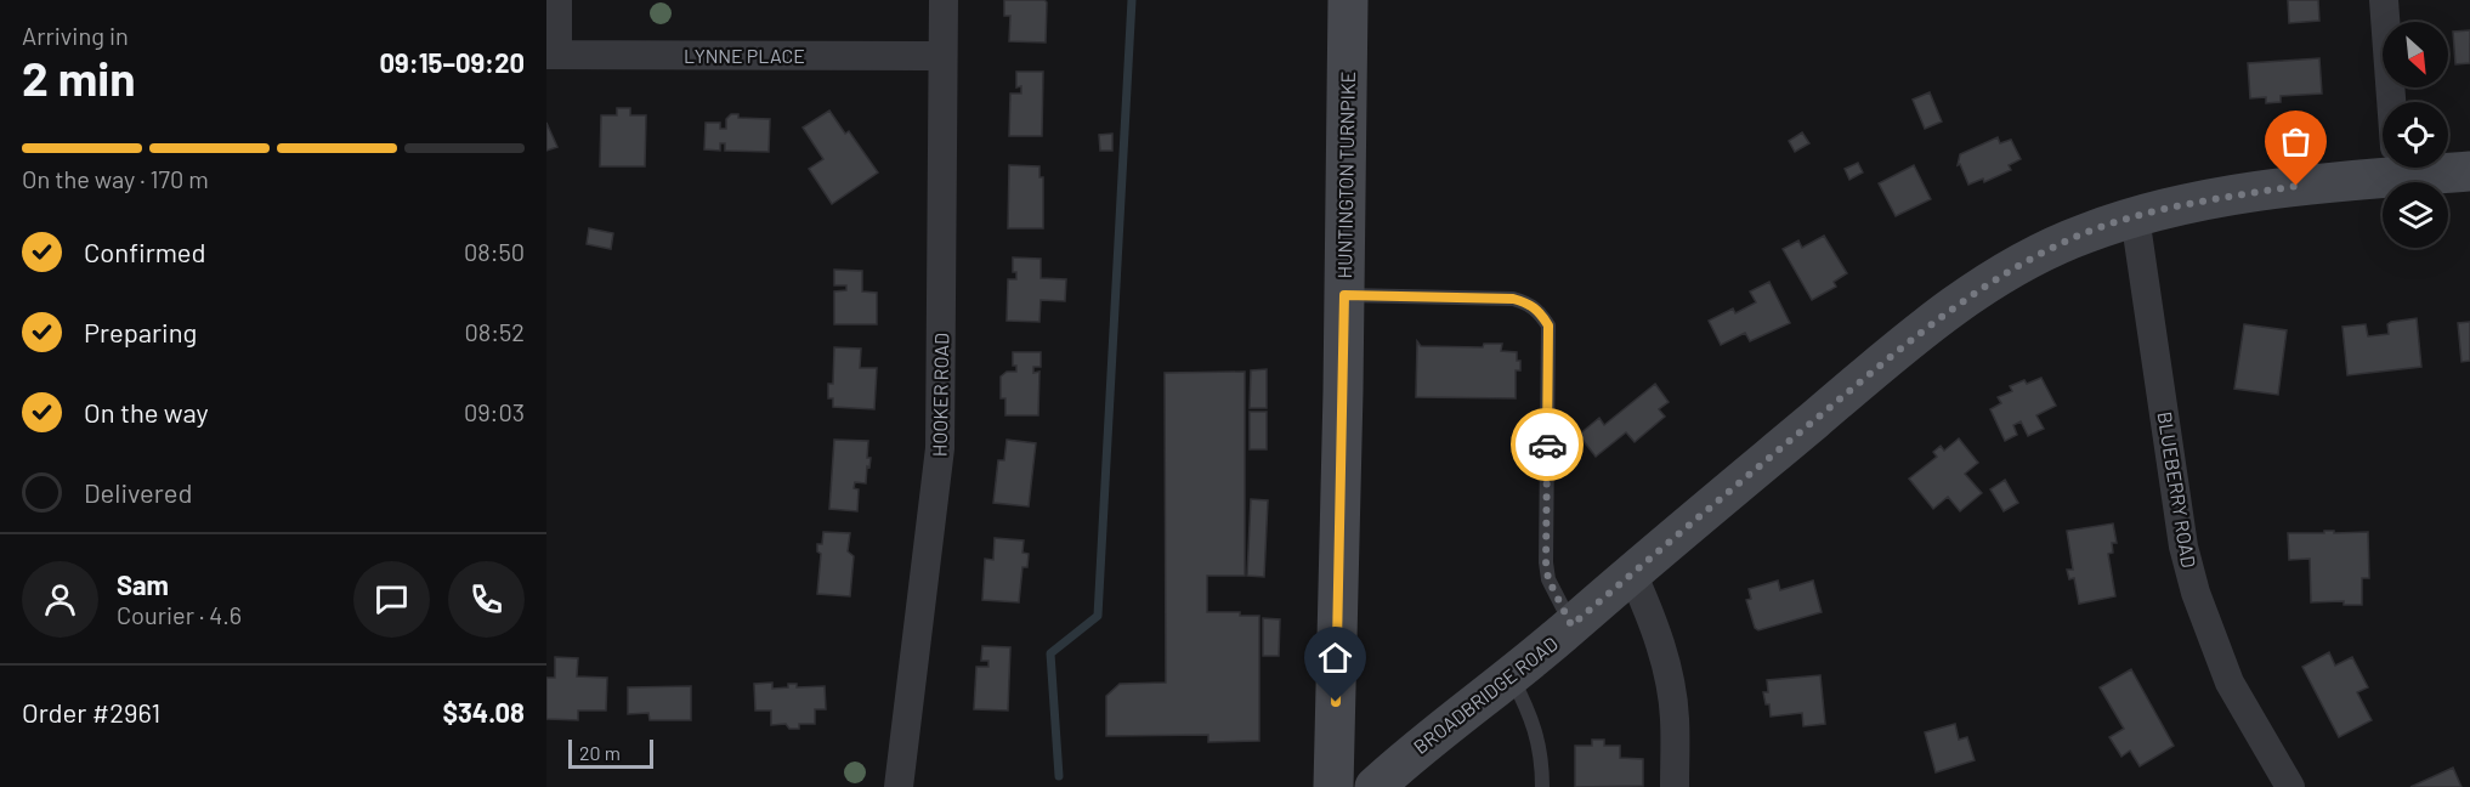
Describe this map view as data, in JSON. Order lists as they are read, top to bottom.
{
  "streets": {
    "main road": ["HUNTINGTON TURNPIKE", "BROADBRIDGE ROAD"],
    "street": ["LYNNE PLACE", "HOOKER ROAD", "BLUEBERRY ROAD"]
  },
  "crossings": [
    ["LYNNE PLACE", "HOOKER ROAD"],
    ["BLUEBERRY ROAD", "BROADBRIDGE ROAD"]
  ],
  "scale_bar": "20 m",
  "north": "bottom right",
  "page": {
    "heading": ["2 min", "Arriving in", "09:15–09:20"],
    "panel": [
      "Sam",
      "Courier · 4.6",
      "Order #2961",
      "$34.08"
    ],
    "bar": "On the way · 170 m",
    "list": [
      ["Confirmed", "08:50"],
      ["Preparing", "08:52"],
      ["On the way", "09:03"],
      "Delivered"
    ],
    "scale": "20 m"
  }
}
